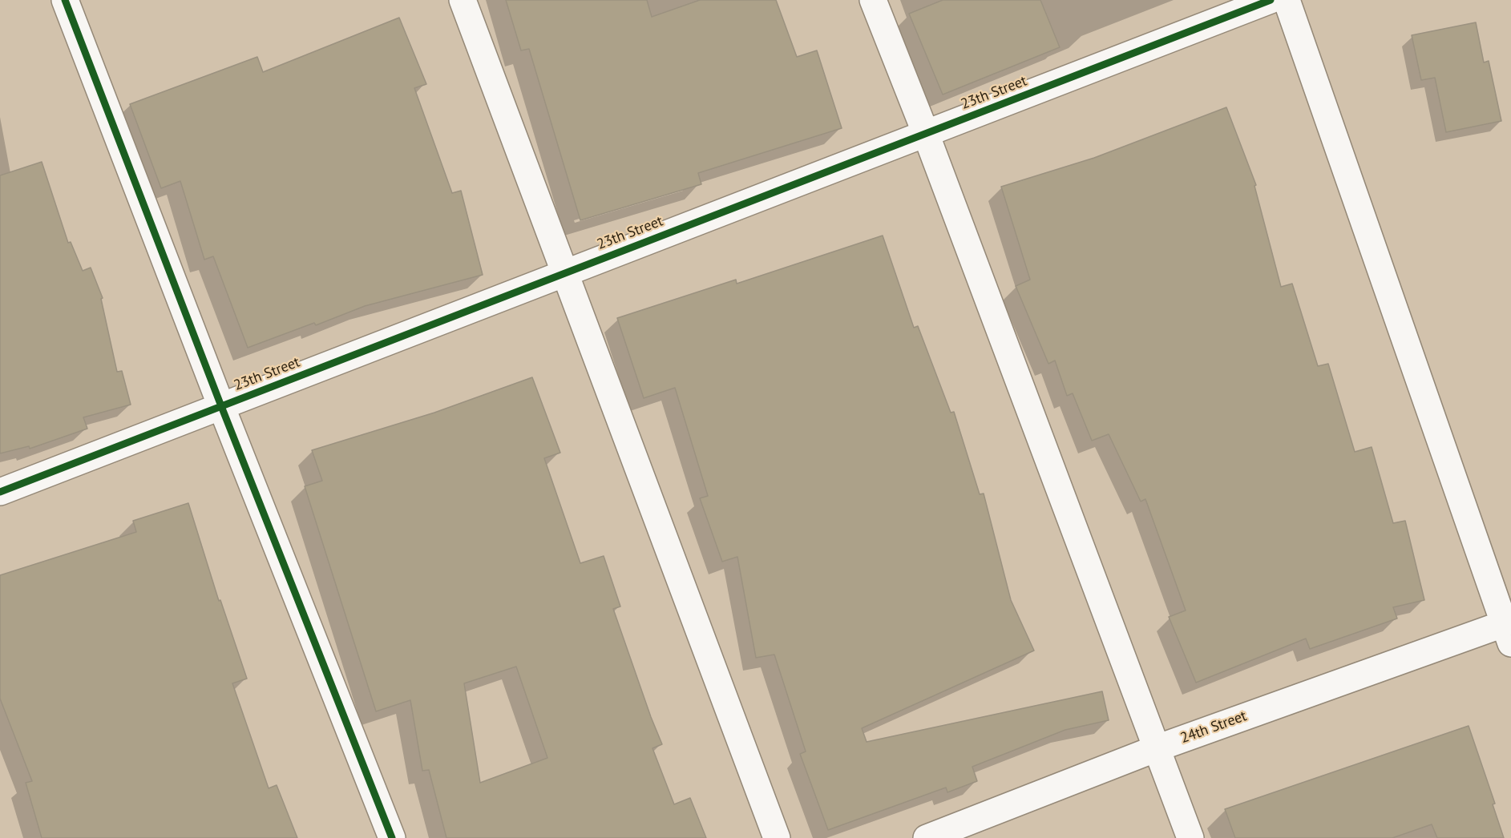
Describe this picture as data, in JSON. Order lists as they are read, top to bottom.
{
  "streets": {
    "street": ["23th Street", "24th Street"]
  }
}
